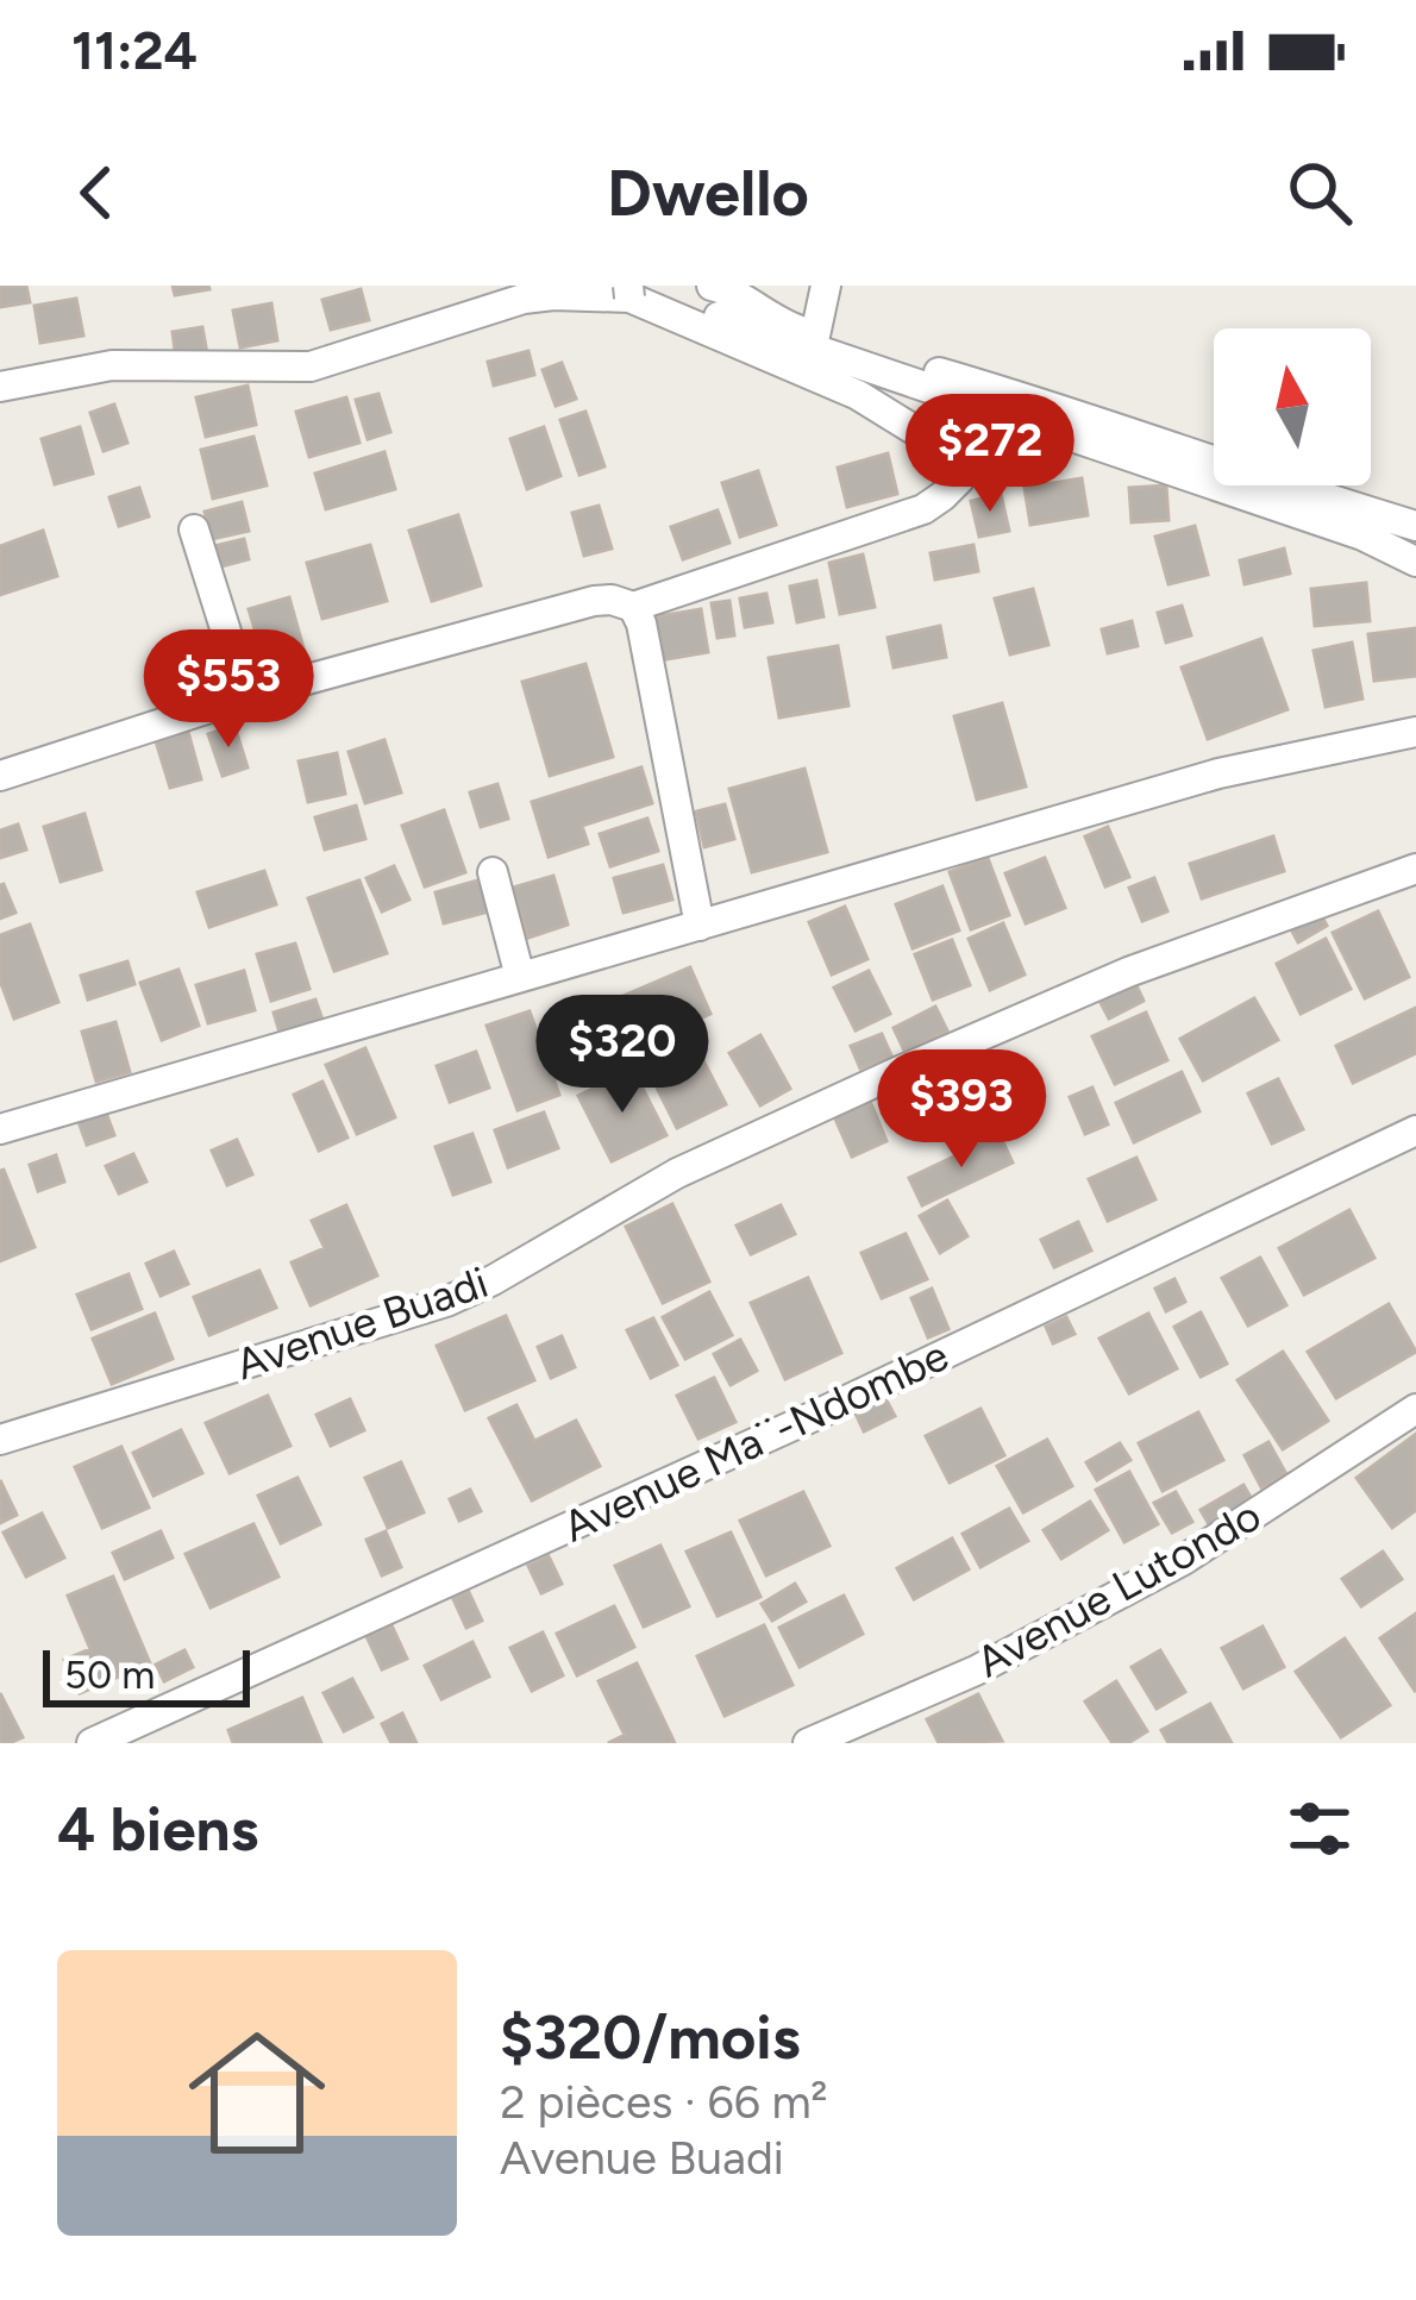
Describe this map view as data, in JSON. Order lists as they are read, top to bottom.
{
  "streets": {
    "street": ["Avenue Buadi", "Avenue Ma¨-Ndombe", "Avenue Lutondo"]
  },
  "scale_bar": "50 m",
  "north": "top",
  "page": {
    "status": "11:24",
    "header": "Dwello",
    "price": [
      "$272",
      "$553",
      "$320",
      "$393"
    ],
    "scale": "50 m",
    "heading": "4 biens",
    "list": [
      {
        "name": "$320/mois",
        "note": "2 pièces · 66 m² · Avenue Buadi"
      }
    ]
  }
}
